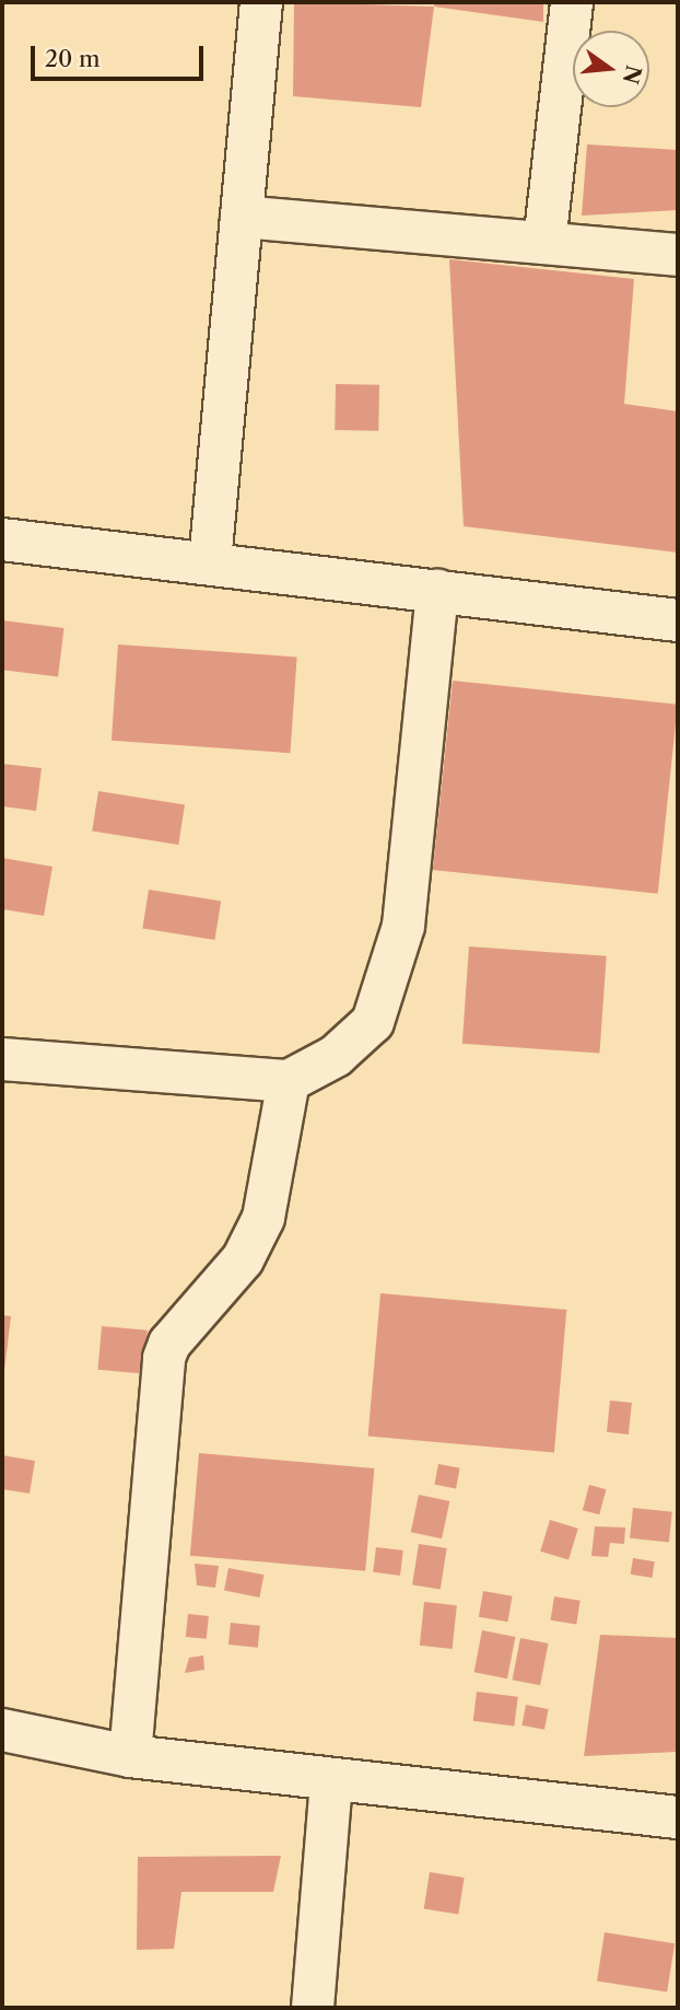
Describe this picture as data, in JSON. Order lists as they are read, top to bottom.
{
  "scale_bar": "20 m",
  "north": "right"
}
